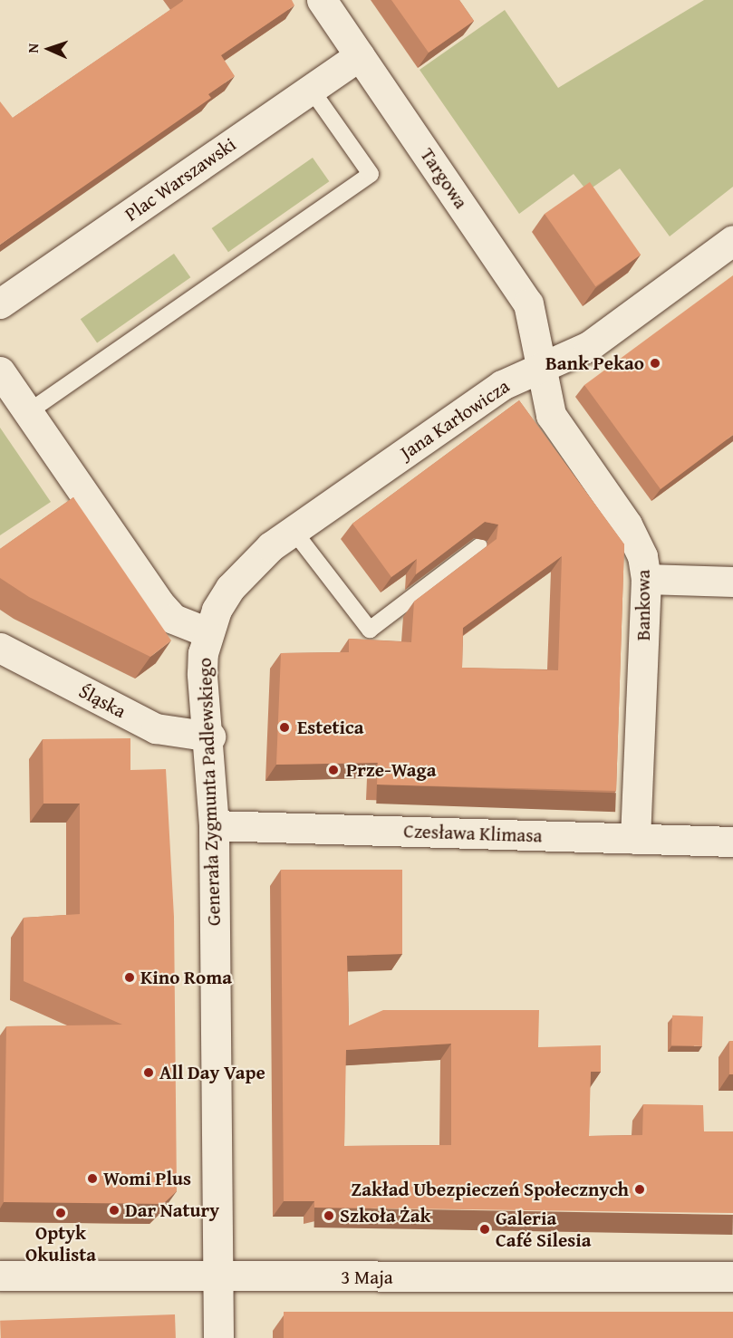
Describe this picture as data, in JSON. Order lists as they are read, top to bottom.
{
  "streets": {
    "street": [
      "Targowa",
      "Plac Warszawski",
      "Jana Karłowicza",
      "Bankowa",
      "Śląska",
      "Generała Zygmunta Padlewskiego",
      "Czesława Klimasa",
      "3 Maja"
    ]
  },
  "crossings": [
    ["Targowa", "Plac Warszawski"],
    ["Targowa", "Jana Karłowicza"],
    ["Targowa", "Bankowa"],
    ["Jana Karłowicza", "Bankowa"],
    ["Jana Karłowicza", "Generała Zygmunta Padlewskiego"],
    ["Bankowa", "Czesława Klimasa"],
    ["Śląska", "Generała Zygmunta Padlewskiego"],
    ["Generała Zygmunta Padlewskiego", "Czesława Klimasa"],
    ["Generała Zygmunta Padlewskiego", "3 Maja"]
  ],
  "places": [
    "Bank Pekao",
    "Estetica",
    "Prze-Waga",
    "Kino Roma",
    "All Day Vape",
    "Womi Plus",
    "Zakład Ubezpieczeń Społecznych",
    "Dar Natury",
    "Optyk Okulista",
    "Szkoła Żak",
    "Galeria Café Silesia"
  ],
  "north": "left"
}
